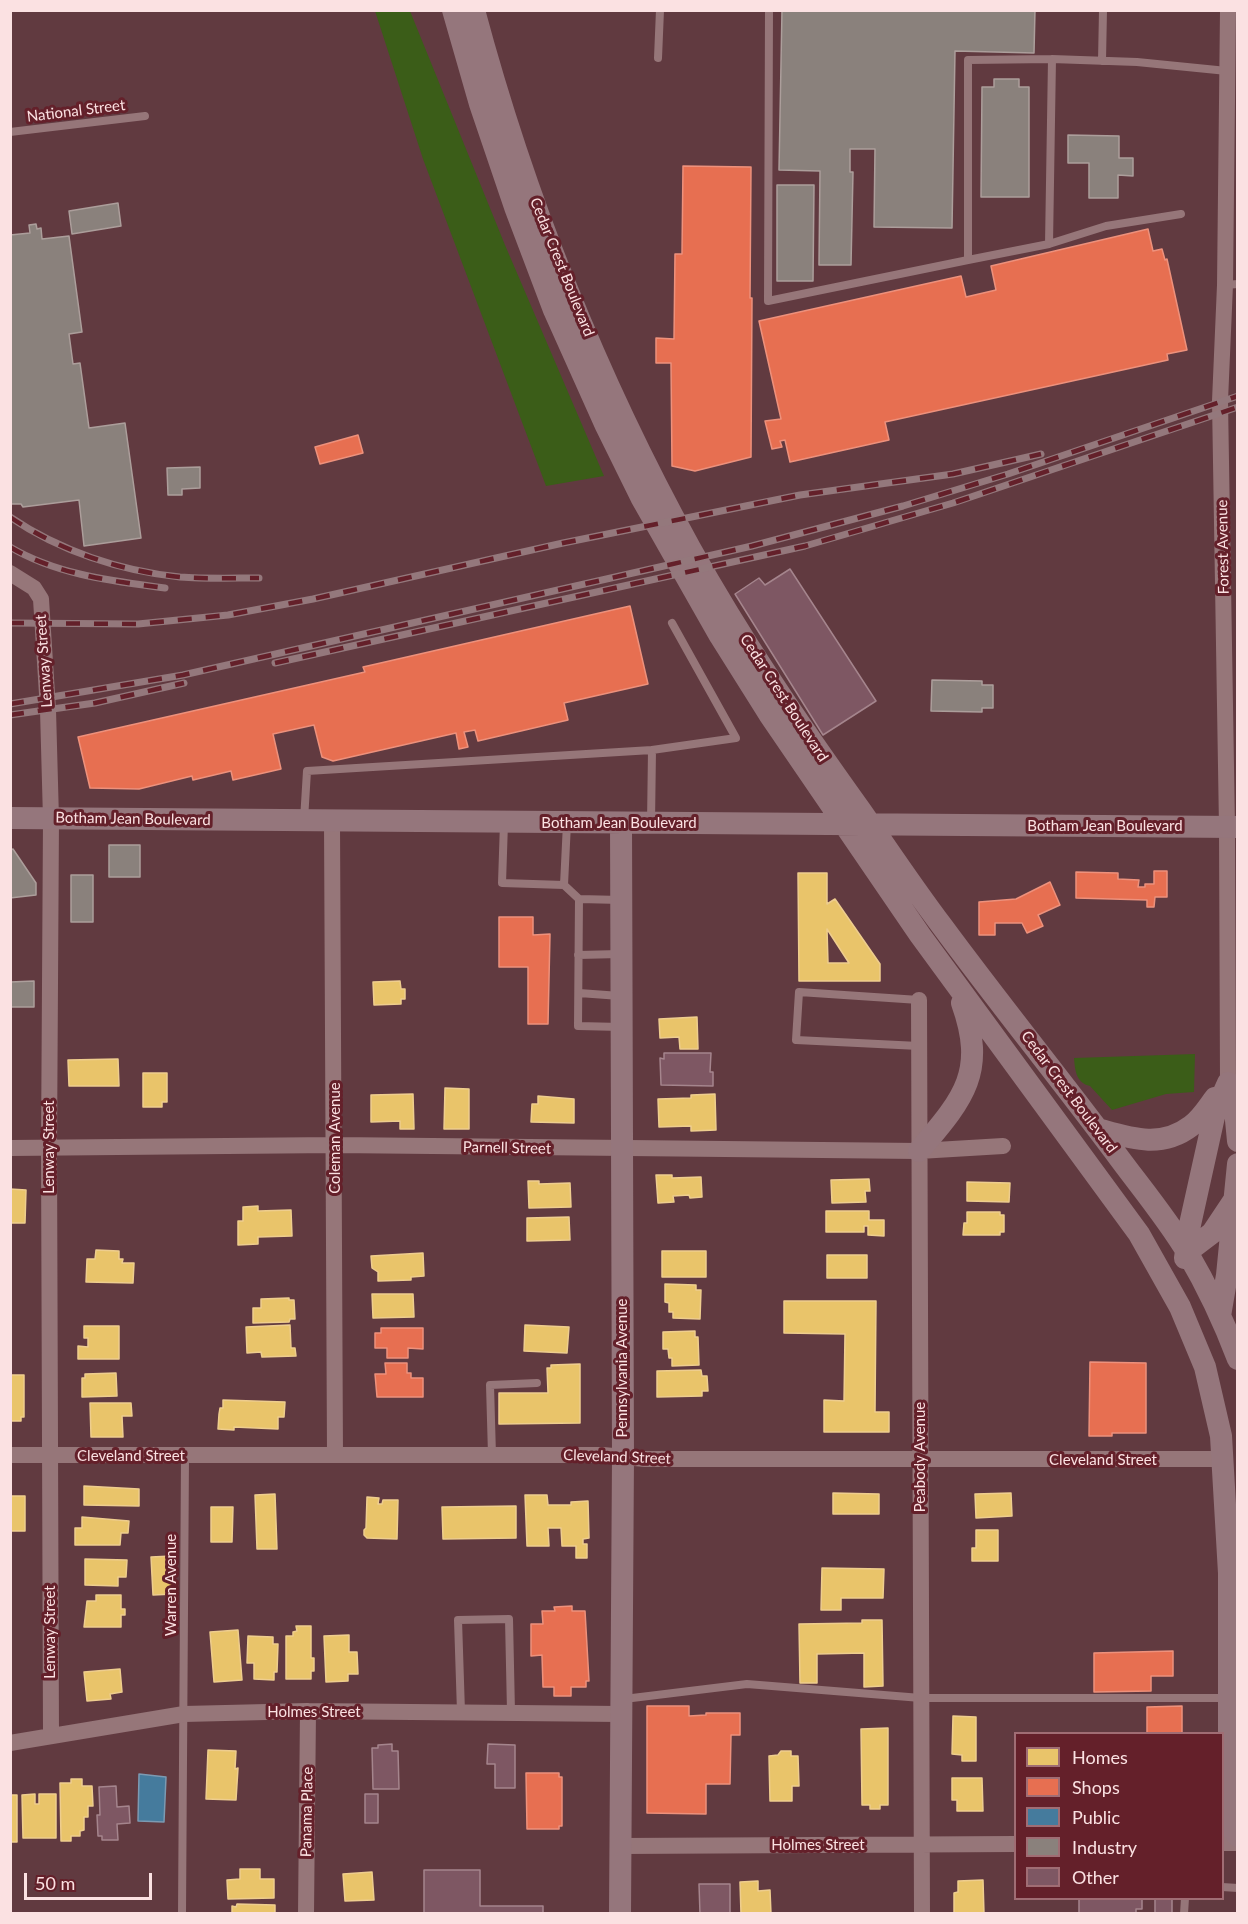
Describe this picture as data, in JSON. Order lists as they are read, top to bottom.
{
  "streets": {
    "main road": ["Cedar Crest Boulevard", "Botham Jean Boulevard", "Pennsylvania Avenue"],
    "street": [
      "Forest Avenue",
      "Lenway Street",
      "Coleman Avenue",
      "Parnell Street",
      "Cleveland Street",
      "Peabody Avenue",
      "Holmes Street",
      "Panama Place"
    ],
    "lane": ["National Street", "Warren Avenue"]
  },
  "crossings": [
    ["Cedar Crest Boulevard", "Cleveland Street"],
    ["Forest Avenue", "Botham Jean Boulevard"],
    ["Lenway Street", "Botham Jean Boulevard"],
    ["Lenway Street", "Parnell Street"],
    ["Lenway Street", "Cleveland Street"],
    ["Lenway Street", "Holmes Street"],
    ["Botham Jean Boulevard", "Coleman Avenue"],
    ["Botham Jean Boulevard", "Pennsylvania Avenue"],
    ["Coleman Avenue", "Parnell Street"],
    ["Coleman Avenue", "Cleveland Street"],
    ["Parnell Street", "Pennsylvania Avenue"],
    ["Parnell Street", "Peabody Avenue"],
    ["Pennsylvania Avenue", "Cleveland Street"],
    ["Pennsylvania Avenue", "Holmes Street"],
    ["Cleveland Street", "Peabody Avenue"],
    ["Cleveland Street", "Warren Avenue"],
    ["Peabody Avenue", "Holmes Street"],
    ["Warren Avenue", "Holmes Street"],
    ["Holmes Street", "Panama Place"]
  ],
  "legend": [
    "Homes",
    "Shops",
    "Public",
    "Industry",
    "Other"
  ],
  "scale_bar": "50 m"
}
